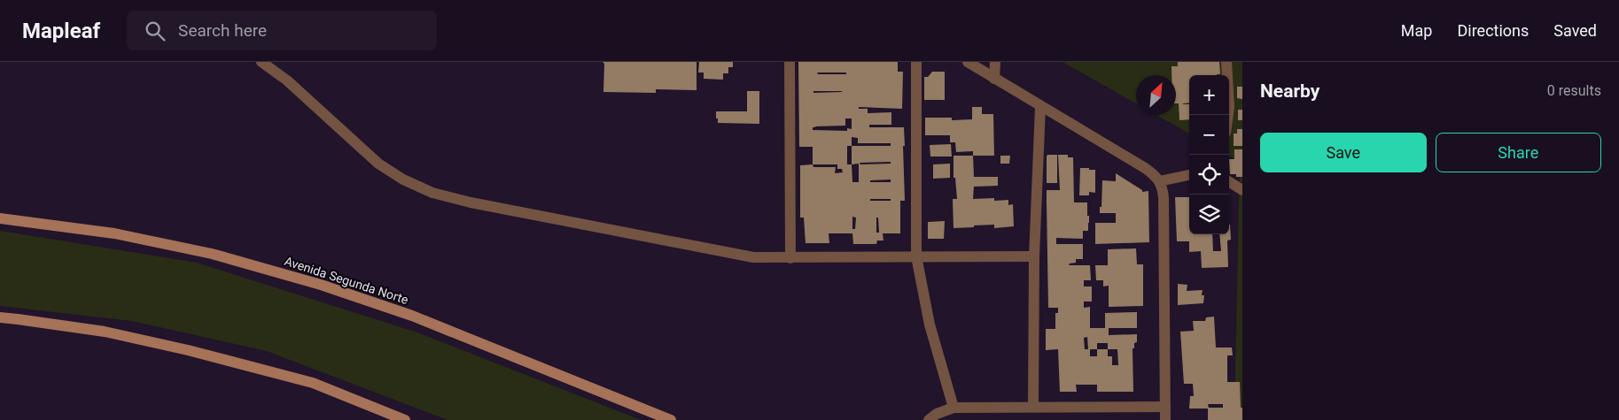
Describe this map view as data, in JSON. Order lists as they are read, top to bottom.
{
  "streets": {
    "main road": ["Avenida Segunda Norte"]
  },
  "north": "top right",
  "page": {
    "header": "Mapleaf",
    "search": "Search here",
    "nav": ["Map", "Directions", "Saved"],
    "heading": ["Nearby", "0 results"],
    "map_buttons": ["+", "−"],
    "buttons": ["Save", "Share"]
  }
}
